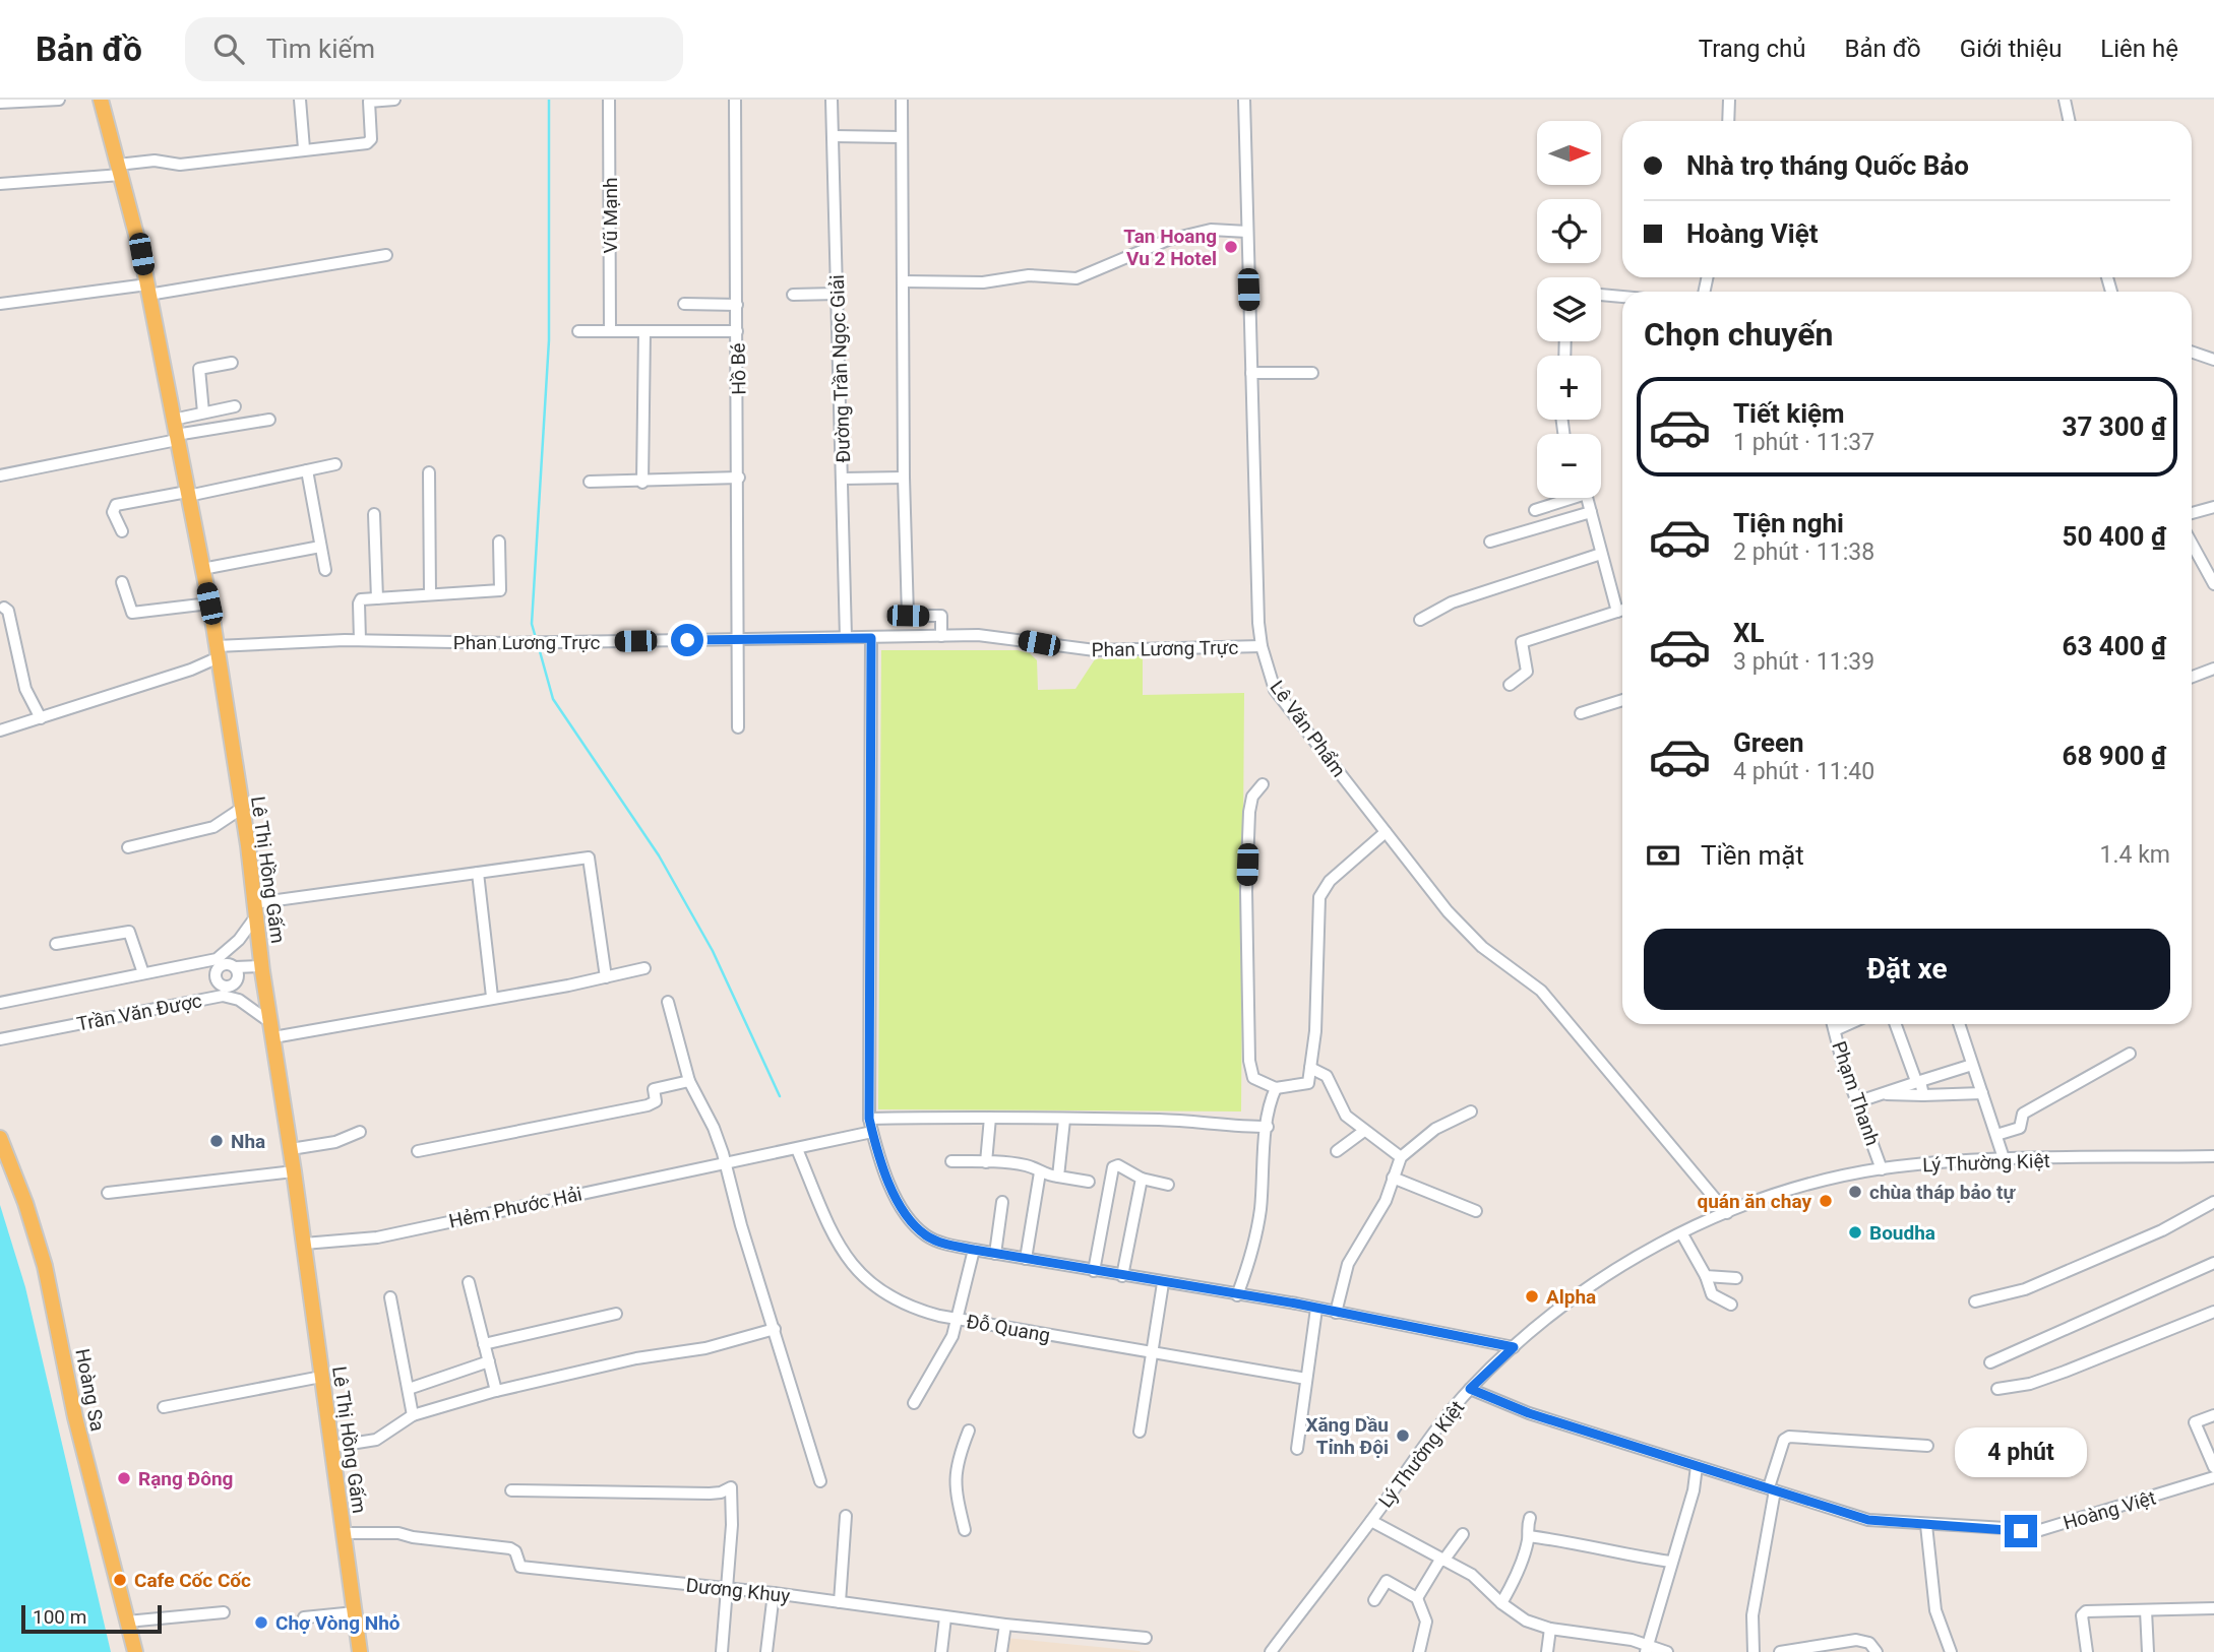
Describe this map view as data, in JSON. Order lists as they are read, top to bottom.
{
  "streets": {
    "main road": ["Lê Thị Hồng Gấm", "Hoàng Sa"],
    "street": [
      "Vũ Mạnh",
      "Hồ Bé",
      "Đường Trần Ngọc Giải",
      "Phan Lương Trực",
      "Lê Văn Phẩm",
      "Trần Văn Được",
      "Phạm Thanh",
      "Lý Thường Kiệt",
      "Hẻm Phước Hải",
      "Đỗ Quang",
      "Hoàng Việt",
      "Dương Khuy"
    ]
  },
  "crossings": [
    ["Hồ Bé", "Phan Lương Trực"],
    ["Đường Trần Ngọc Giải", "Phan Lương Trực"],
    ["Phan Lương Trực", "Lê Văn Phẩm"],
    ["Phan Lương Trực", "Lê Thị Hồng Gấm"],
    ["Lê Văn Phẩm", "Lý Thường Kiệt"],
    ["Lê Thị Hồng Gấm", "Trần Văn Được"],
    ["Lê Thị Hồng Gấm", "Hẻm Phước Hải"],
    ["Lê Thị Hồng Gấm", "Dương Khuy"],
    ["Phạm Thanh", "Lý Thường Kiệt"],
    ["Lý Thường Kiệt", "Hoàng Việt"],
    ["Hẻm Phước Hải", "Đỗ Quang"]
  ],
  "places": [
    "Tan Hoang Vu 2 Hotel",
    "Nha",
    "chùa tháp bảo tự",
    "quán ăn chay",
    "Boudha",
    "Alpha",
    "Xăng Dầu Tỉnh Đội",
    "Rạng Đông",
    "Cafe Cốc Cốc",
    "Chợ Vòng Nhỏ"
  ],
  "scale_bar": "100 m",
  "north": "right",
  "page": {
    "header": "Bản đồ",
    "search": "Tìm kiếm",
    "nav": [
      "Trang chủ",
      "Bản đồ",
      "Giới thiệu",
      "Liên hệ"
    ],
    "map_buttons": ["+", "−"],
    "banner": ["Nhà trọ tháng Quốc Bảo", "Hoàng Việt"],
    "heading": "Chọn chuyến",
    "list": [
      {
        "name": "Tiết kiệm",
        "note": "1 phút · 11:37",
        "value": "37 300 ₫"
      },
      {
        "name": "Tiện nghi",
        "note": "2 phút · 11:38",
        "value": "50 400 ₫"
      },
      {
        "name": "XL",
        "note": "3 phút · 11:39",
        "value": "63 400 ₫"
      },
      {
        "name": "Green",
        "note": "4 phút · 11:40",
        "value": "68 900 ₫"
      }
    ],
    "pay": ["Tiền mặt", "1.4 km"],
    "buttons": "Đặt xe",
    "bubble": "4 phút",
    "scale": "100 m"
  }
}
